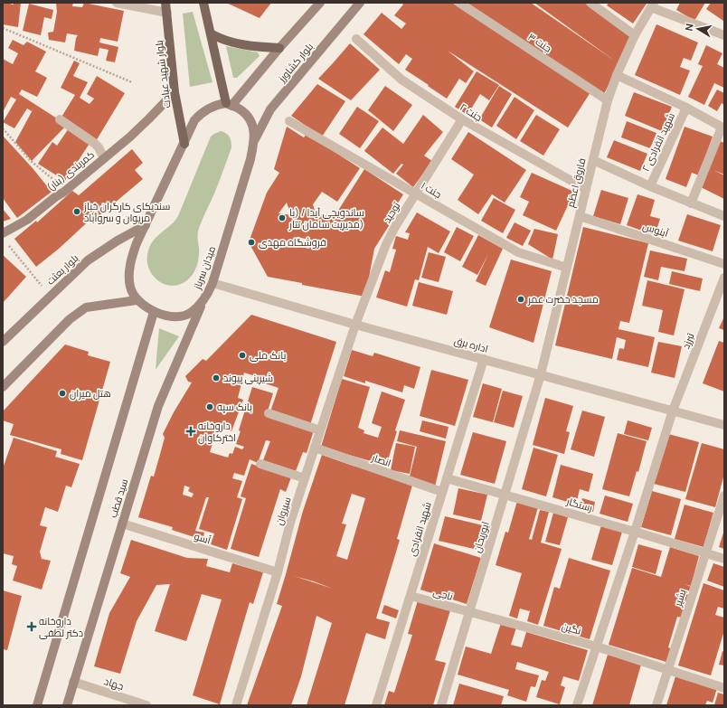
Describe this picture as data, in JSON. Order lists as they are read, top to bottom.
{
  "streets": {
    "main road": ["بلوار شهید عبادت"],
    "street": [
      "جنت ۳",
      "بلوار کشاورز",
      "جنت ۲",
      "شهید انفرادی ۲",
      "کمربندی (بنار)",
      "فاروق اعظم",
      "جنت ۱",
      "توحید",
      "آبنوس",
      "میدان سرباز",
      "بلوار بعثت",
      "تبرزد",
      "اداره برق",
      "انصار",
      "سید قطب",
      "رستگار",
      "سیروان",
      "شهید انفرادی",
      "ابوریحان",
      "آسو",
      "ناجی",
      "بشیر",
      "نگین",
      "جهاد"
    ]
  },
  "crossings": [
    ["جنت ۳", "فاروق اعظم"],
    ["بلوار کشاورز", "میدان سرباز"],
    ["بلوار شهید عبادت", "کمربندی (بنار)"],
    ["جنت ۲", "فاروق اعظم"],
    ["جنت ۲", "توحید"],
    ["شهید انفرادی ۲", "فاروق اعظم"],
    ["فاروق اعظم", "جنت ۱"],
    ["فاروق اعظم", "آبنوس"],
    ["فاروق اعظم", "اداره برق"],
    ["فاروق اعظم", "ابوریحان"],
    ["جنت ۱", "توحید"],
    ["توحید", "اداره برق"],
    ["توحید", "سیروان"],
    ["میدان سرباز", "اداره برق"],
    ["میدان سرباز", "سید قطب"],
    ["تبرزد", "اداره برق"],
    ["تبرزد", "رستگار"],
    ["تبرزد", "نگین"],
    ["اداره برق", "سیروان"],
    ["اداره برق", "شهید انفرادی"],
    ["اداره برق", "ابوریحان"],
    ["انصار", "سیروان"],
    ["انصار", "شهید انفرادی"],
    ["سید قطب", "آسو"],
    ["سید قطب", "جهاد"],
    ["رستگار", "شهید انفرادی"],
    ["رستگار", "ابوریحان"],
    ["رستگار", "بشیر"],
    ["سیروان", "آسو"],
    ["شهید انفرادی", "ناجی"],
    ["ابوریحان", "ناجی"],
    ["ابوریحان", "نگین"],
    ["ناجی", "نگین"],
    ["بشیر", "نگین"]
  ],
  "places": {
    "other": [
      "سندیکای کارگران خباز مریوان و سروآباد",
      "ساندویچی آیدا / (با مدیریت سامان تتار)",
      "فروشگاه مهدی",
      "مسجد حضرت عمر",
      "بانک ملی",
      "شیرینی پیوند",
      "هتل میران",
      "بانک سپه"
    ],
    "health": ["داروخانه اخترکاوان", "داروخانه دکتر لطفی"]
  },
  "north": "left"
}
